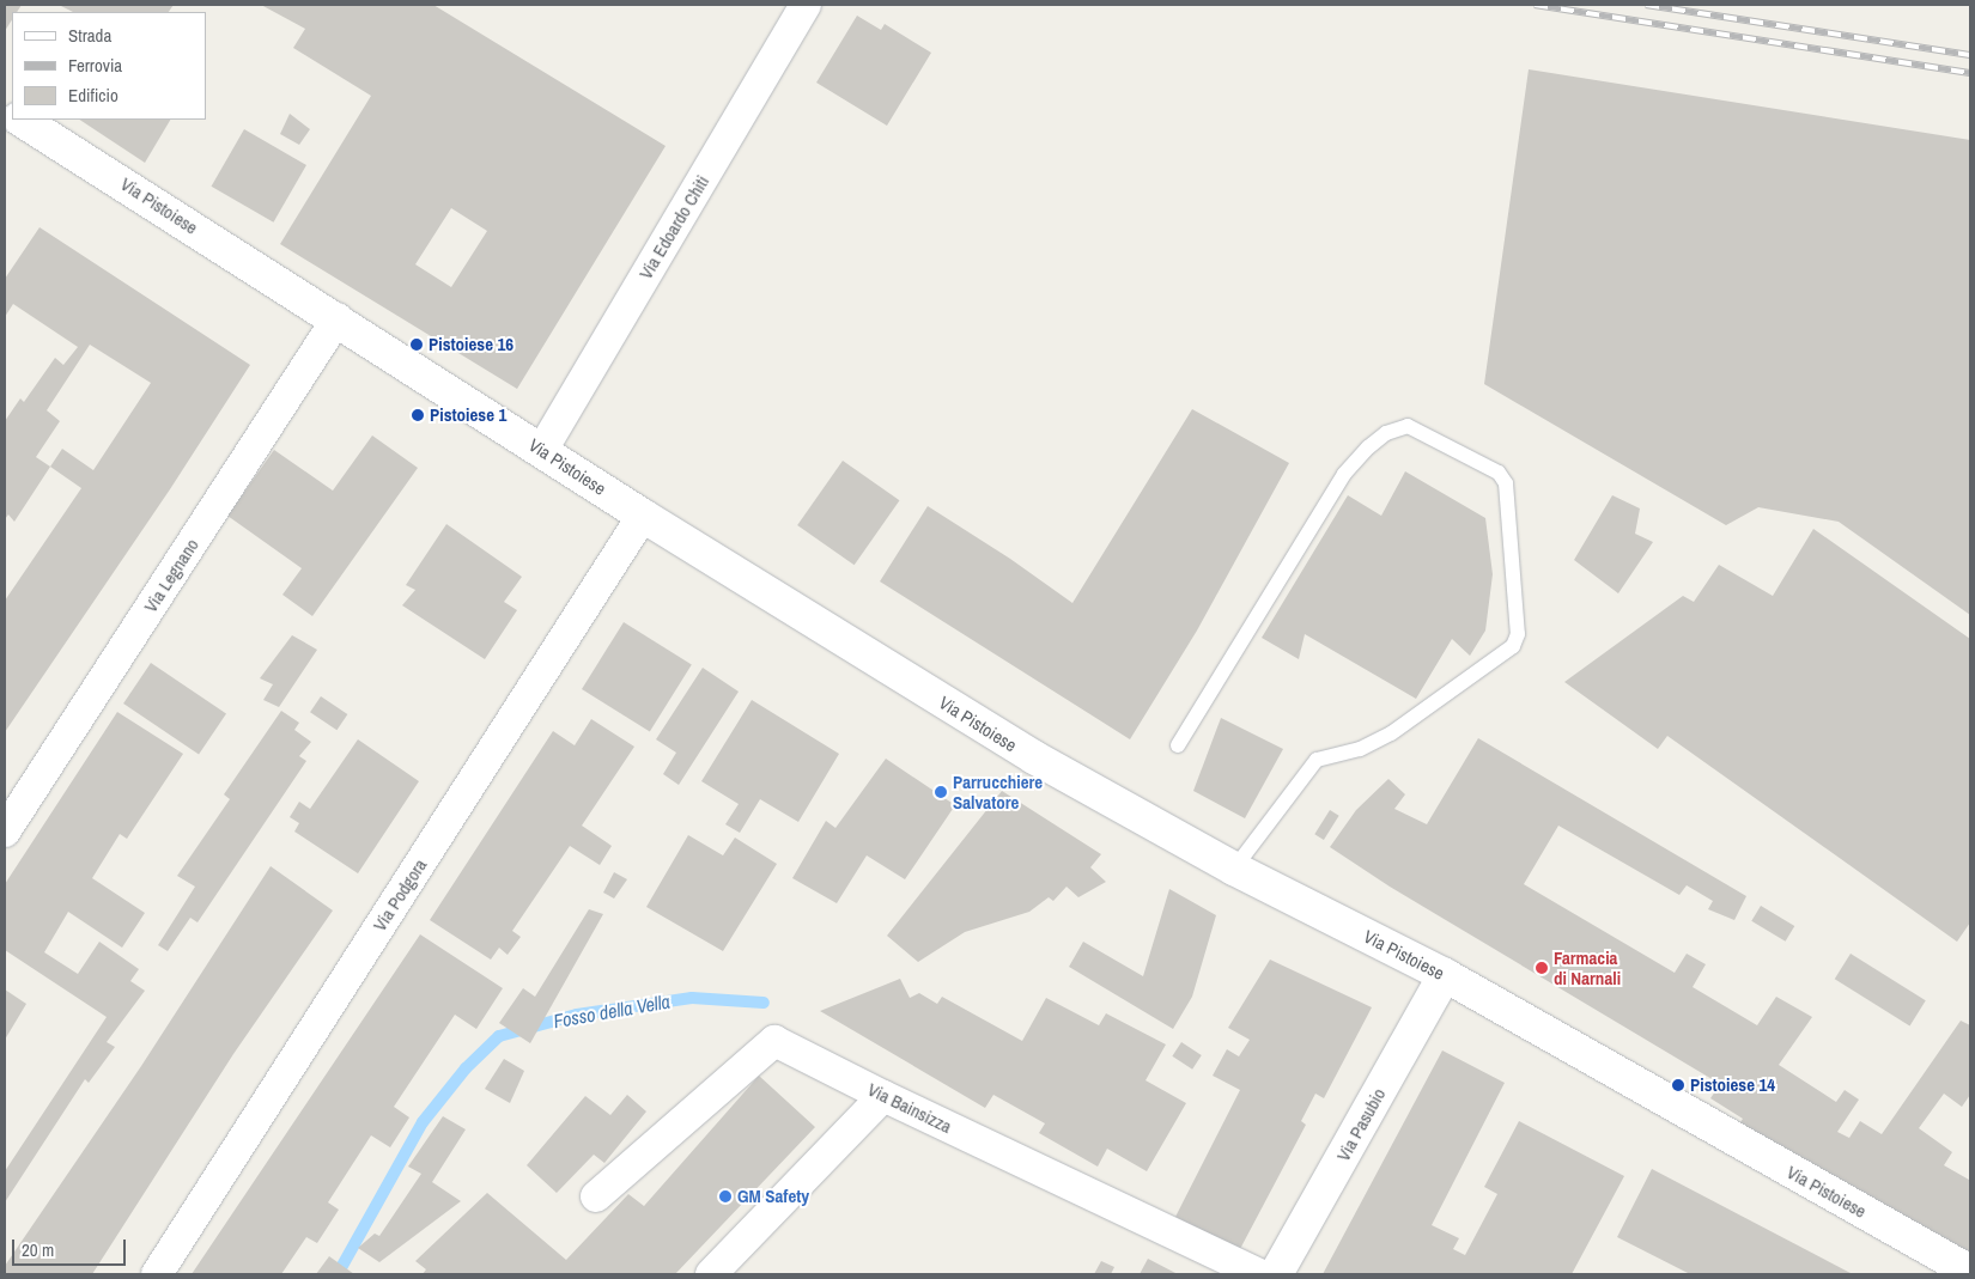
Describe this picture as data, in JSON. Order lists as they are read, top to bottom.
{
  "streets": {
    "main road": ["Via Pistoiese", "Via Pasubio"],
    "street": [
      "Via Edoardo Chiti",
      "Via Legnano",
      "Via Podgora",
      "Via Bainsizza"
    ]
  },
  "crossings": [
    ["Via Pistoiese", "Via Edoardo Chiti"],
    ["Via Pistoiese", "Via Legnano"],
    ["Via Pistoiese", "Via Podgora"],
    ["Via Pistoiese", "Via Pasubio"]
  ],
  "water": ["Fosso della Vella"],
  "places": [
    "Pistoiese 16",
    "Pistoiese 1",
    "Parrucchiere Salvatore",
    "Farmacia di Narnali",
    "Pistoiese 14",
    "GM Safety"
  ],
  "legend": ["Strada", "Ferrovia", "Edificio"],
  "scale_bar": "20 m"
}
